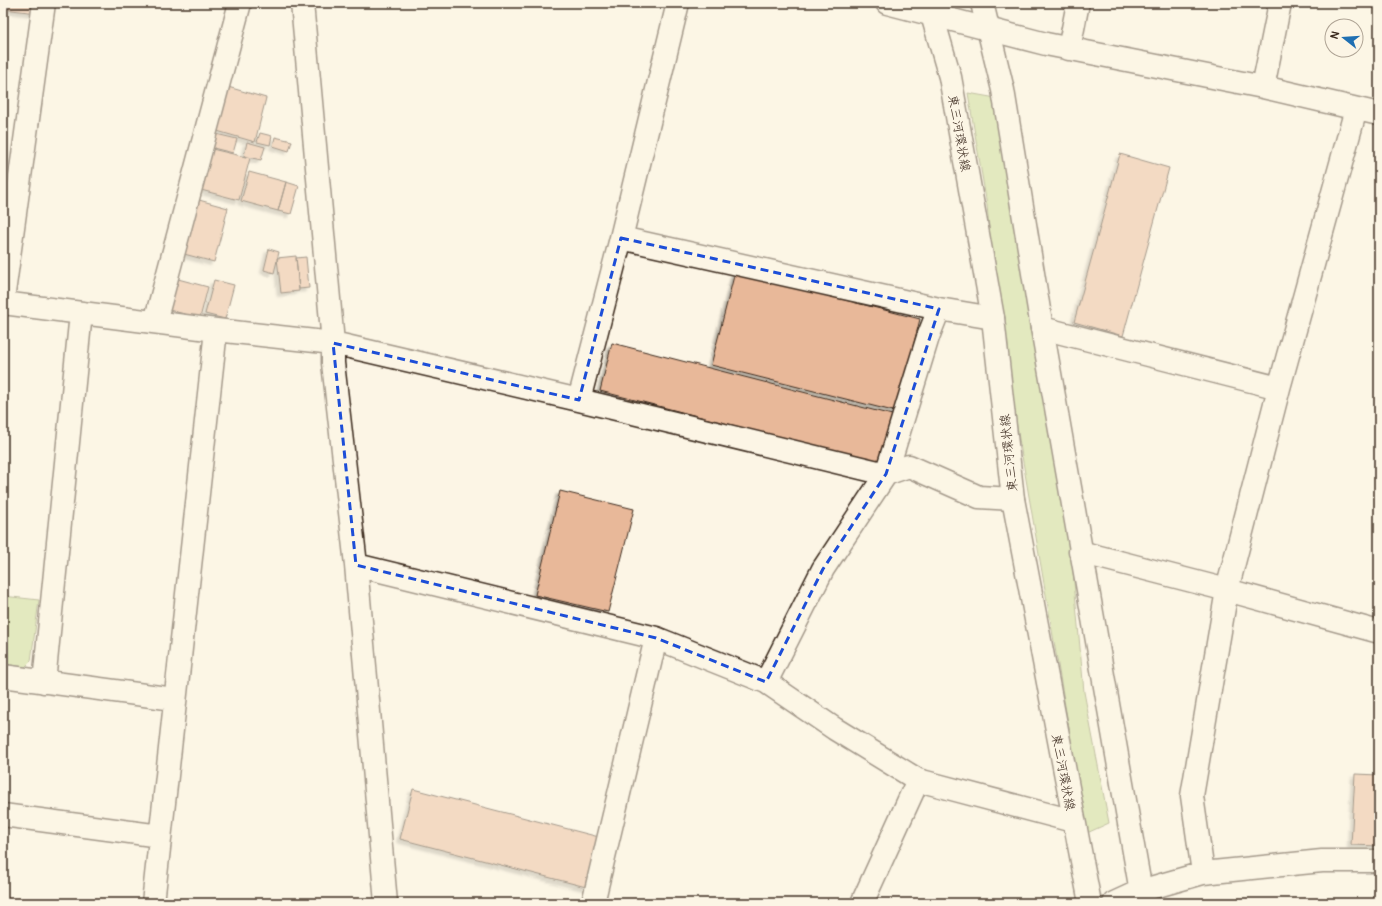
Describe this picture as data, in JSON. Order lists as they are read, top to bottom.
{
  "streets": {
    "street": ["東三河環状線"]
  },
  "north": "left"
}
